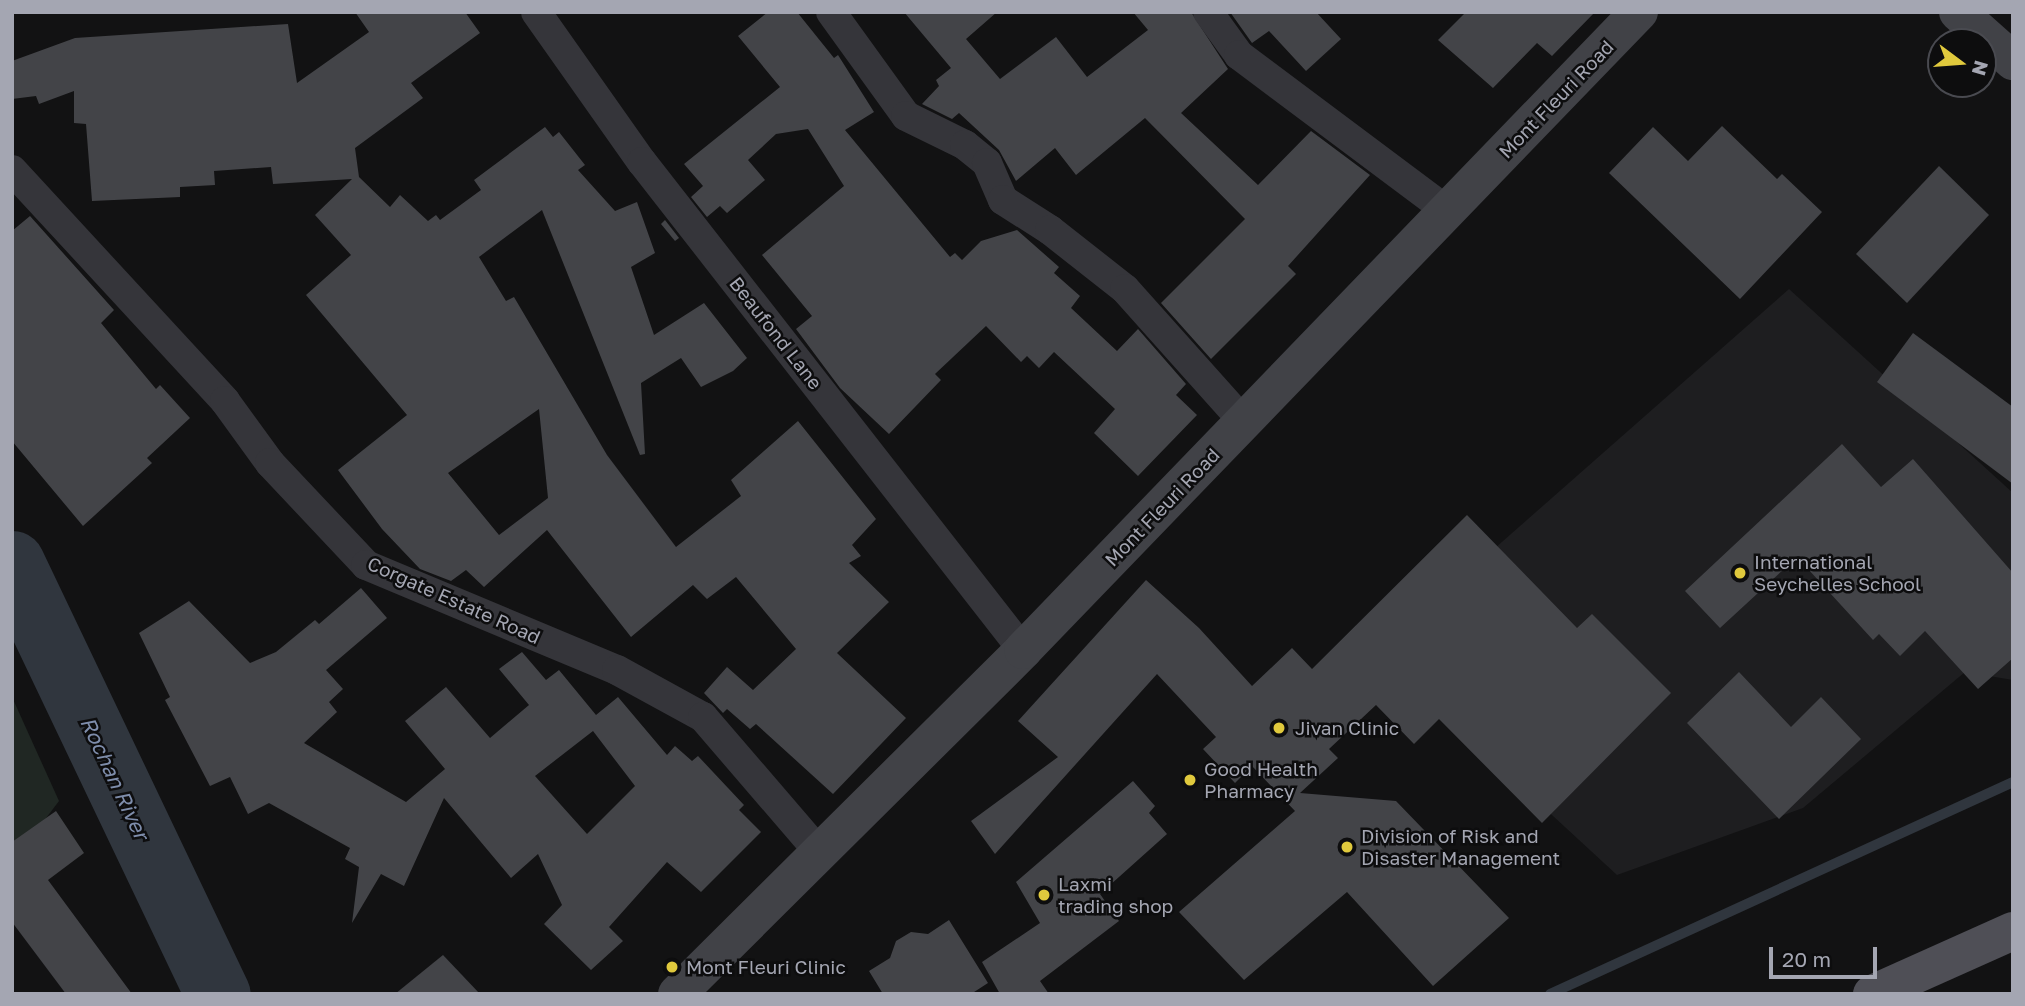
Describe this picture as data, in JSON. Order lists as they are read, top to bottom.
{
  "streets": {
    "main road": ["Mont Fleuri Road"],
    "street": ["Beaufond Lane", "Corgate Estate Road"]
  },
  "crossings": [
    ["Mont Fleuri Road", "Beaufond Lane"],
    ["Mont Fleuri Road", "Corgate Estate Road"]
  ],
  "water": ["Rochan River"],
  "places": [
    "International Seychelles School",
    "Jivan Clinic",
    "Good Health Pharmacy",
    "Division of Risk and Disaster Management",
    "Laxmi trading shop",
    "Mont Fleuri Clinic"
  ],
  "scale_bar": "20 m",
  "north": "right"
}
